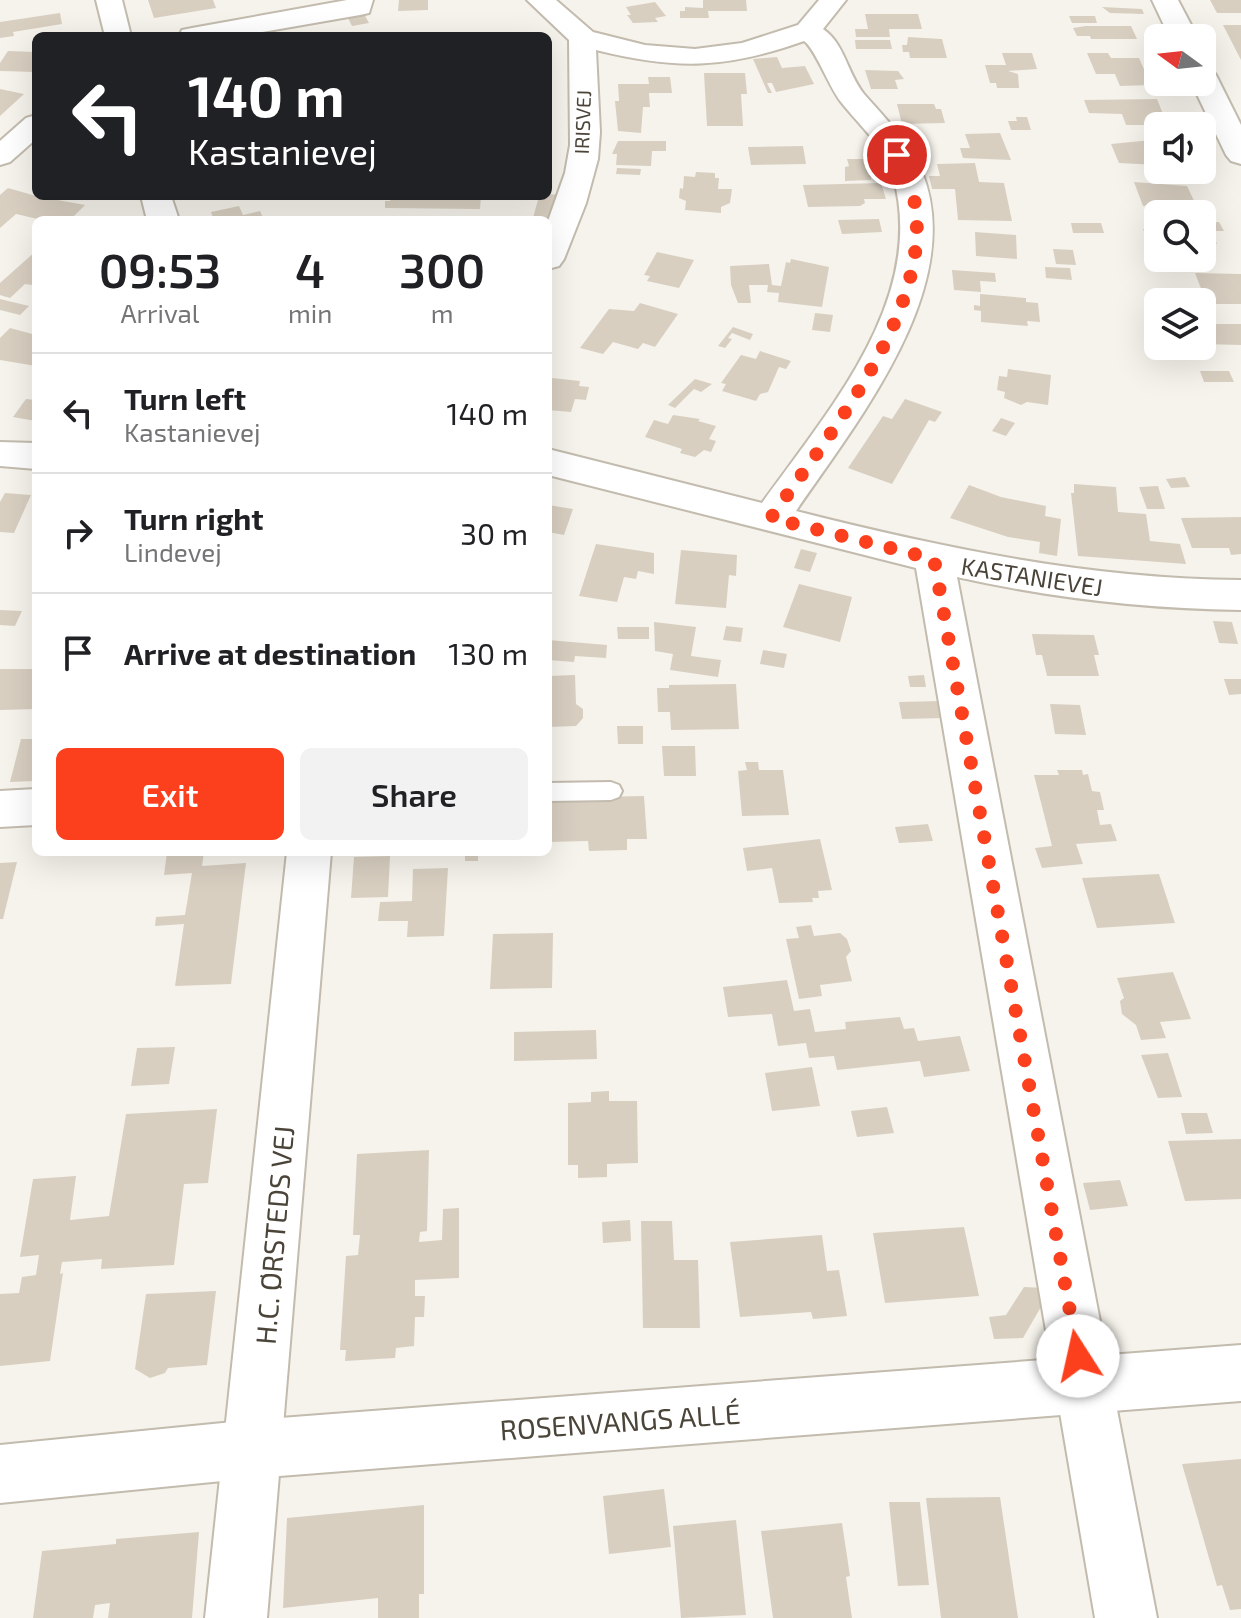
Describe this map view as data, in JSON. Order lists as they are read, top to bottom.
{
  "streets": {
    "street": [
      "IRISVEJ",
      "KASTANIEVEJ",
      "H.C. ØRSTEDS VEJ",
      "ROSENVANGS ALLÉ"
    ]
  },
  "crossings": [
    ["H.C. ØRSTEDS VEJ", "ROSENVANGS ALLÉ"]
  ],
  "north": "left",
  "page": {
    "turn": ["140 m", "Kastanievej"],
    "eta": [
      "09:53",
      "Arrival",
      "4",
      "min",
      "300",
      "m"
    ],
    "list": [
      {
        "name": "Turn left",
        "note": "Kastanievej",
        "value": "140 m"
      },
      {
        "name": "Turn right",
        "note": "Lindevej",
        "value": "30 m"
      },
      {
        "name": "Arrive at destination",
        "value": "130 m"
      }
    ],
    "buttons": ["Exit", "Share"]
  }
}
